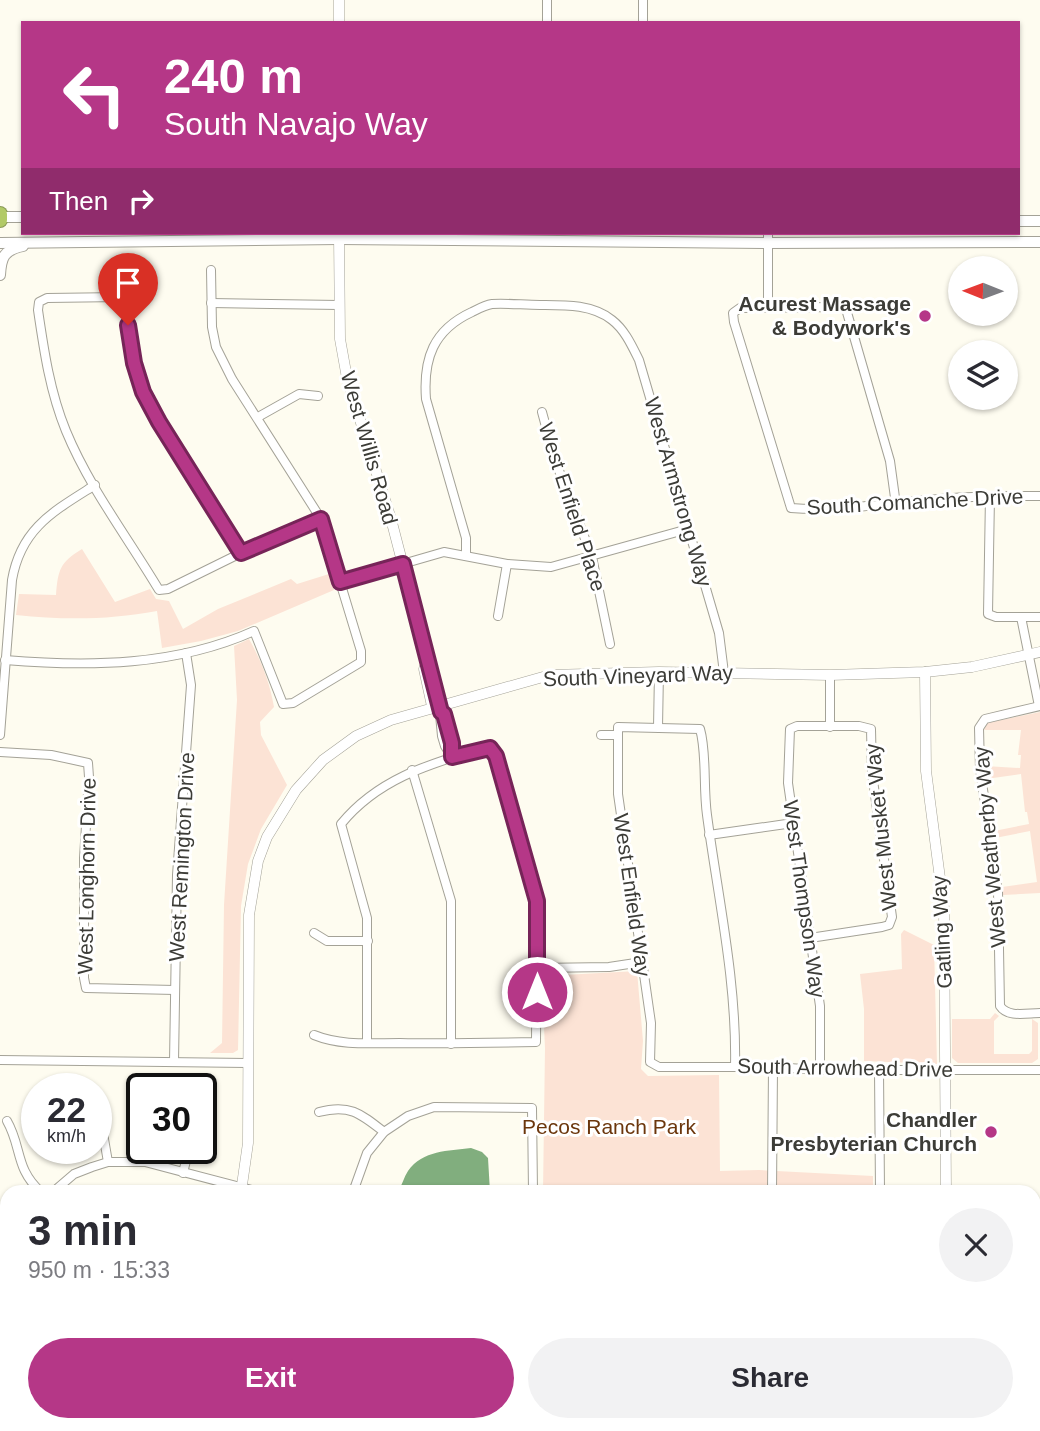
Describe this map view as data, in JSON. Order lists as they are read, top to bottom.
{
  "streets": {
    "street": [
      "West Willis Road",
      "West Armstrong Way",
      "South Comanche Drive",
      "West Enfield Place",
      "South Vineyard Way",
      "West Musket Way",
      "West Weatherby Way",
      "West Remington Drive",
      "West Longhorn Drive",
      "West Enfield Way",
      "West Thompson Way",
      "Gatling Way",
      "South Arrowhead Drive"
    ]
  },
  "crossings": [
    ["West Willis Road", "South Vineyard Way"],
    ["West Armstrong Way", "South Vineyard Way"],
    ["South Vineyard Way", "Gatling Way"],
    ["West Musket Way", "West Thompson Way"],
    ["West Remington Drive", "West Longhorn Drive"],
    ["West Enfield Way", "South Arrowhead Drive"],
    ["West Thompson Way", "South Arrowhead Drive"],
    ["Gatling Way", "South Arrowhead Drive"]
  ],
  "parks": ["Pecos Ranch Park"],
  "places": ["Acurest Massage & Bodywork's", "Chandler Presbyterian Church"],
  "north": "left",
  "page": {
    "turn": ["240 m", "South Navajo Way"],
    "then": "Then",
    "speed": "22 km/h",
    "limit": "30",
    "heading": ["3 min", "950 m · 15:33"],
    "buttons": ["Exit", "Share"]
  }
}
